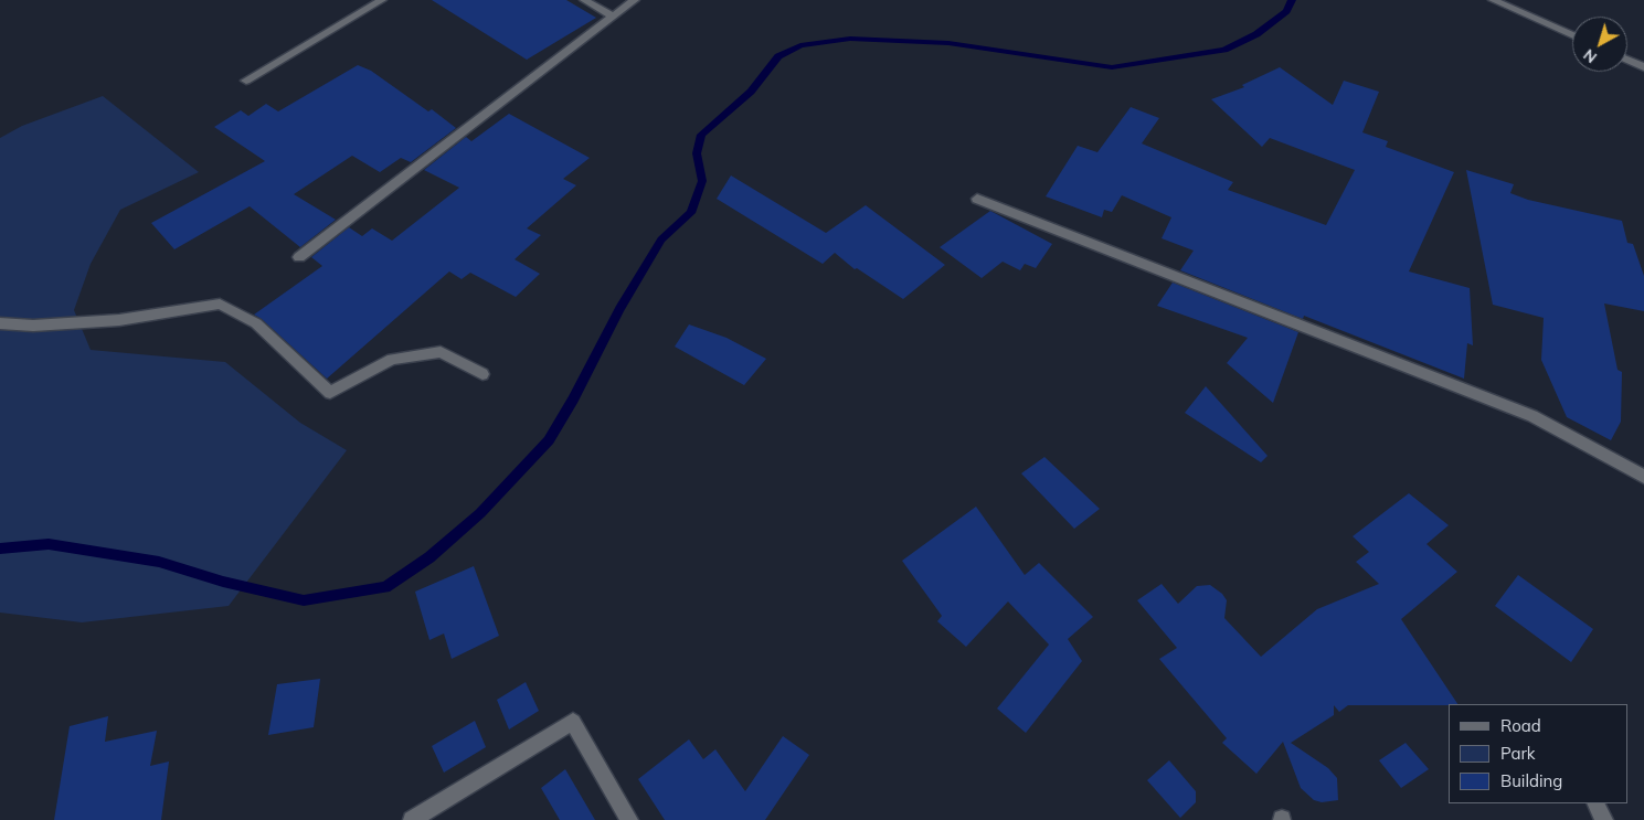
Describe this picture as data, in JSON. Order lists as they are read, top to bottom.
{
  "legend": ["Road", "Park", "Building"],
  "north": "bottom left"
}
